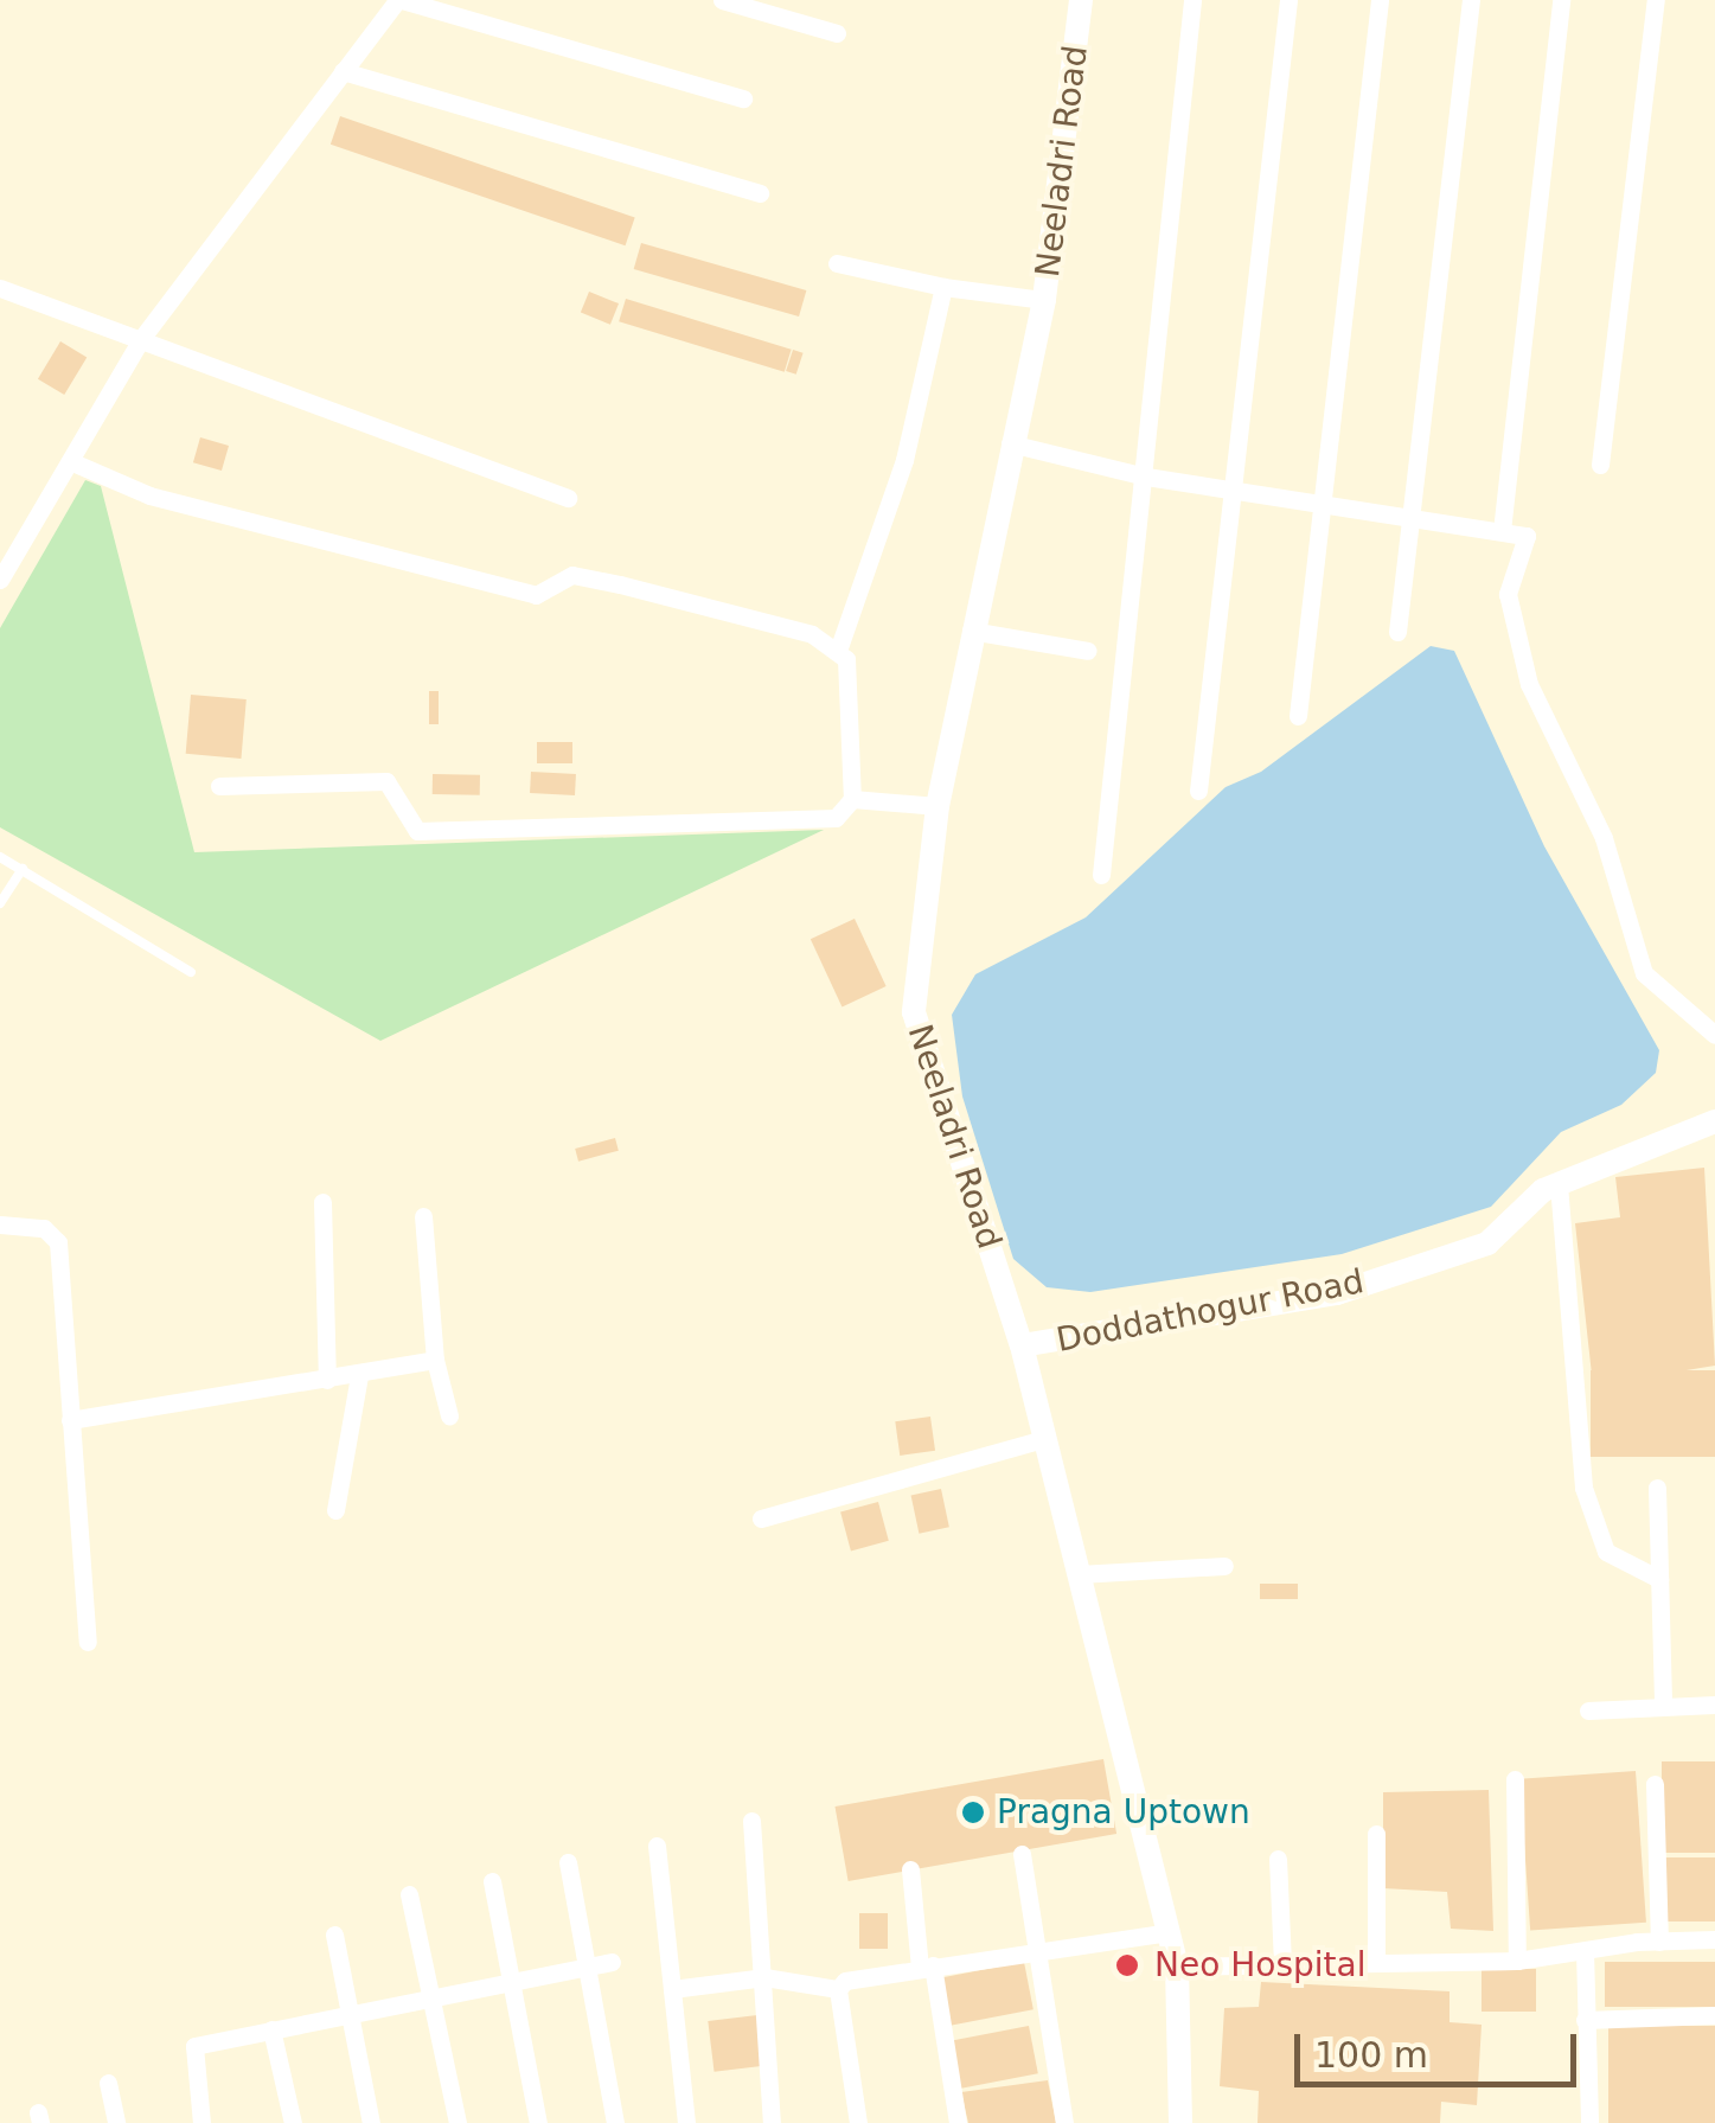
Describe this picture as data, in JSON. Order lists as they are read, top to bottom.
{
  "streets": {
    "street": ["Neeladri Road", "Doddathogur Road"]
  },
  "crossings": [
    ["Neeladri Road", "Doddathogur Road"]
  ],
  "places": ["Pragna Uptown", "Neo Hospital"],
  "scale_bar": "100 m"
}
